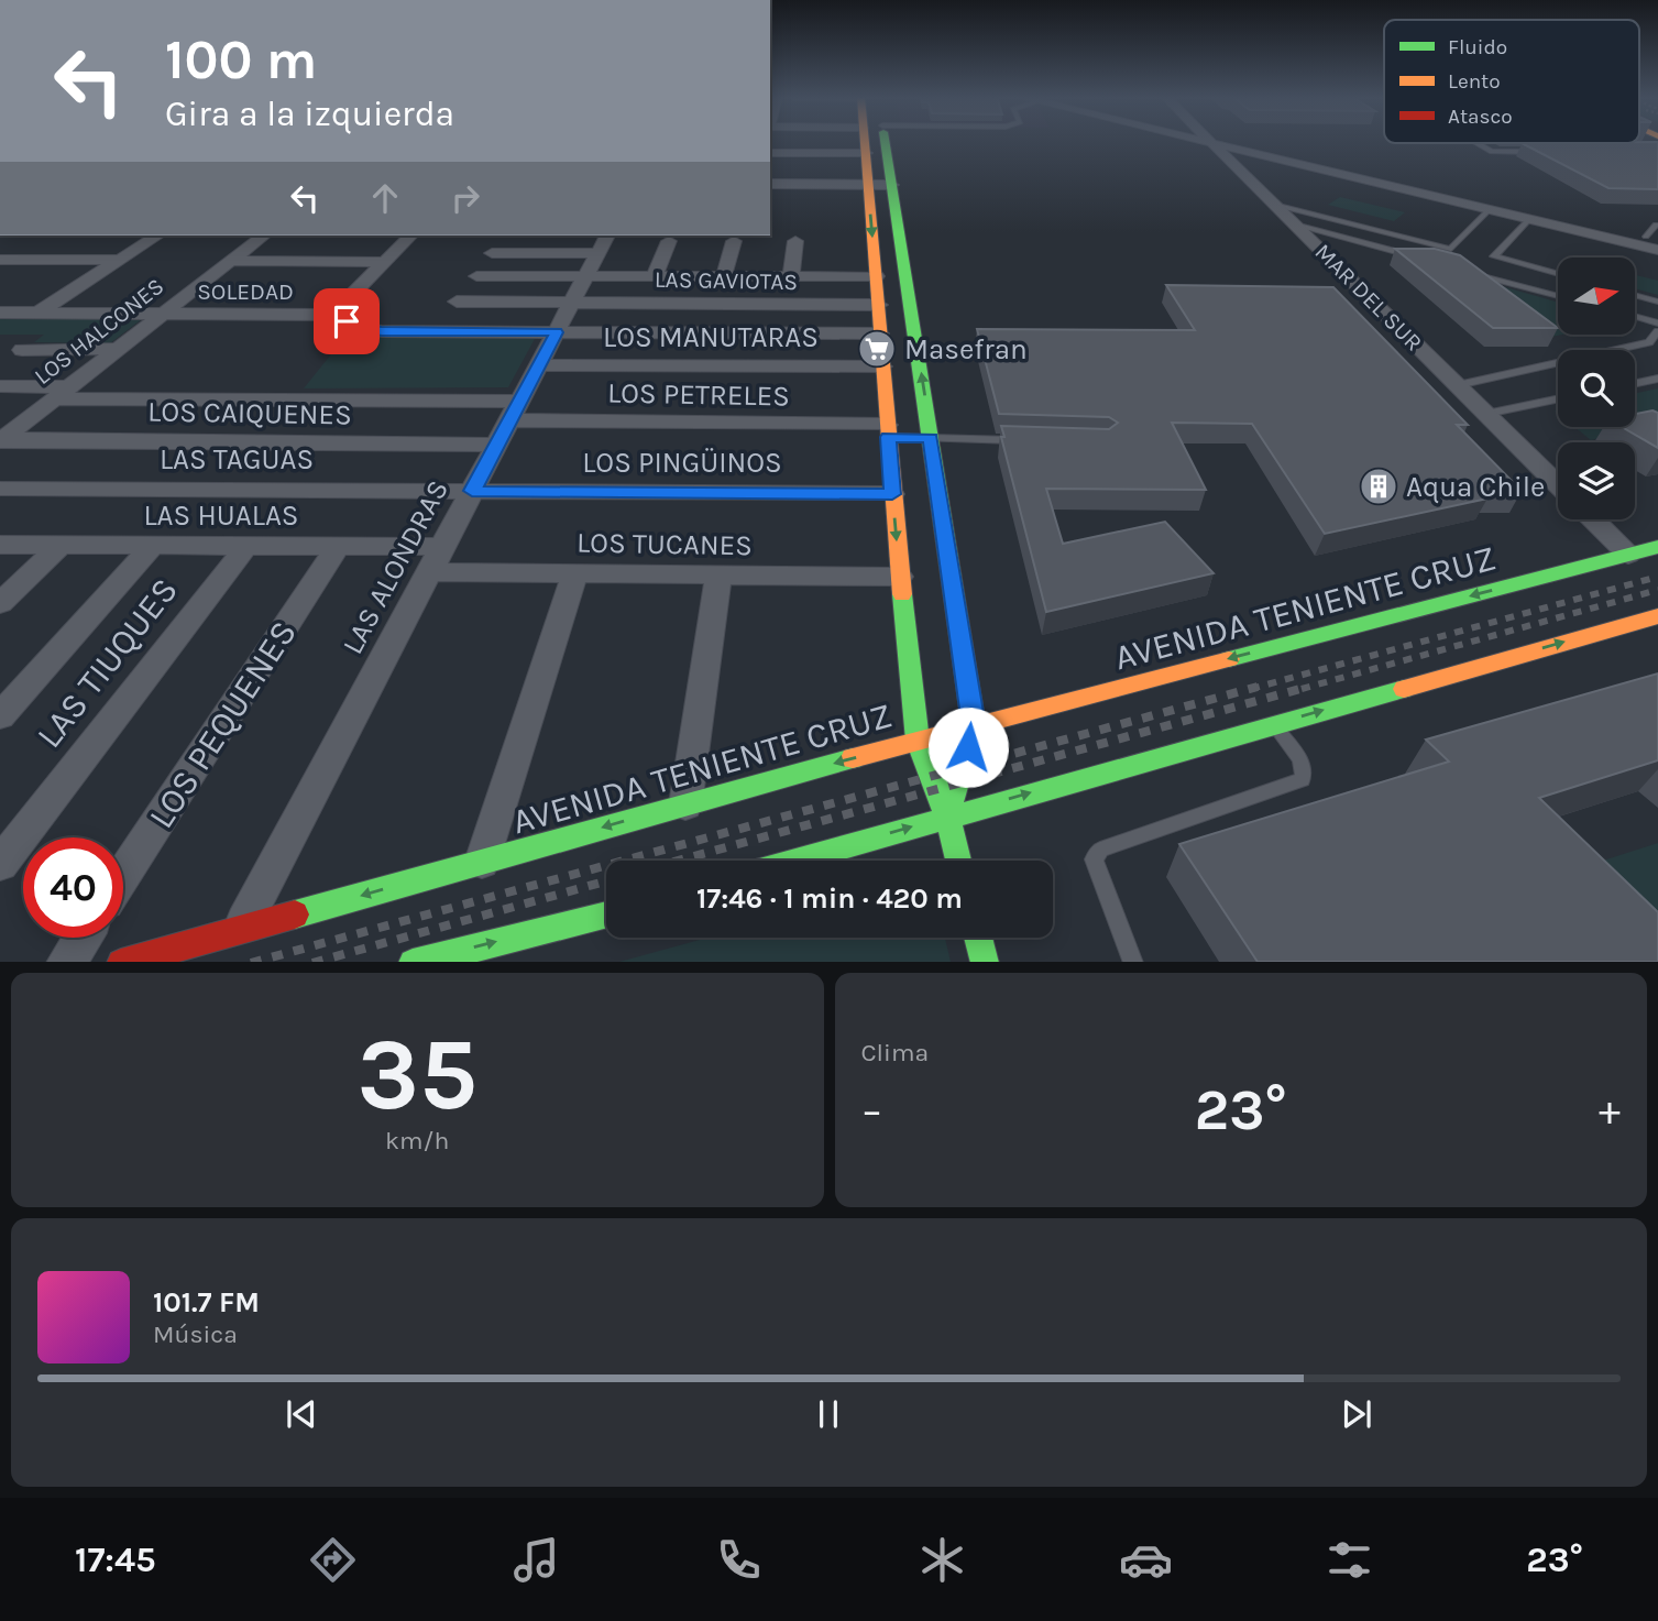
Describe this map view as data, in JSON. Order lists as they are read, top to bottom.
{
  "streets": {
    "street": [
      "LAS GAVIOTAS",
      "SOLEDAD",
      "MAR DEL SUR",
      "LOS HALCONES",
      "LOS MANUTARAS",
      "LOS PETRELES",
      "LOS CAIQUENES",
      "LAS TAGUAS",
      "LOS PINGÜINOS",
      "LAS HUALAS",
      "LOS TUCANES",
      "LAS ALONDRAS",
      "AVENIDA TENIENTE CRUZ",
      "LAS TIUQUES",
      "LOS PEQUENES"
    ]
  },
  "crossings": [
    ["LAS GAVIOTAS", "LAS ALONDRAS"],
    ["SOLEDAD", "LOS HALCONES"],
    ["SOLEDAD", "LAS ALONDRAS"],
    ["LOS HALCONES", "LOS PETRELES"],
    ["LOS HALCONES", "LOS CAIQUENES"],
    ["LOS MANUTARAS", "LAS ALONDRAS"],
    ["LOS PETRELES", "LAS ALONDRAS"],
    ["LOS CAIQUENES", "LAS ALONDRAS"],
    ["LAS TAGUAS", "LOS PINGÜINOS"],
    ["LAS TAGUAS", "LAS ALONDRAS"],
    ["LOS PINGÜINOS", "LAS ALONDRAS"],
    ["LAS HUALAS", "LAS ALONDRAS"],
    ["LAS HUALAS", "LAS TIUQUES"],
    ["LAS HUALAS", "LOS PEQUENES"],
    ["LOS TUCANES", "LAS ALONDRAS"],
    ["LAS ALONDRAS", "AVENIDA TENIENTE CRUZ"]
  ],
  "places": {
    "supermarket": ["Masefran"],
    "building": ["Aqua Chile"]
  },
  "legend": ["Fluido", "Lento", "Atasco"],
  "north": "right",
  "page": {
    "turn": ["100 m", "Gira a la izquierda"],
    "limit": "40",
    "trip": "17:46 · 1 min · 420 m",
    "tile": [
      ["35", "km/h"],
      "Clima"
    ],
    "heat": ["−", "23°", "+"],
    "song": ["101.7 FM", "Música"],
    "tabs": ["17:45", "23°"]
  }
}
